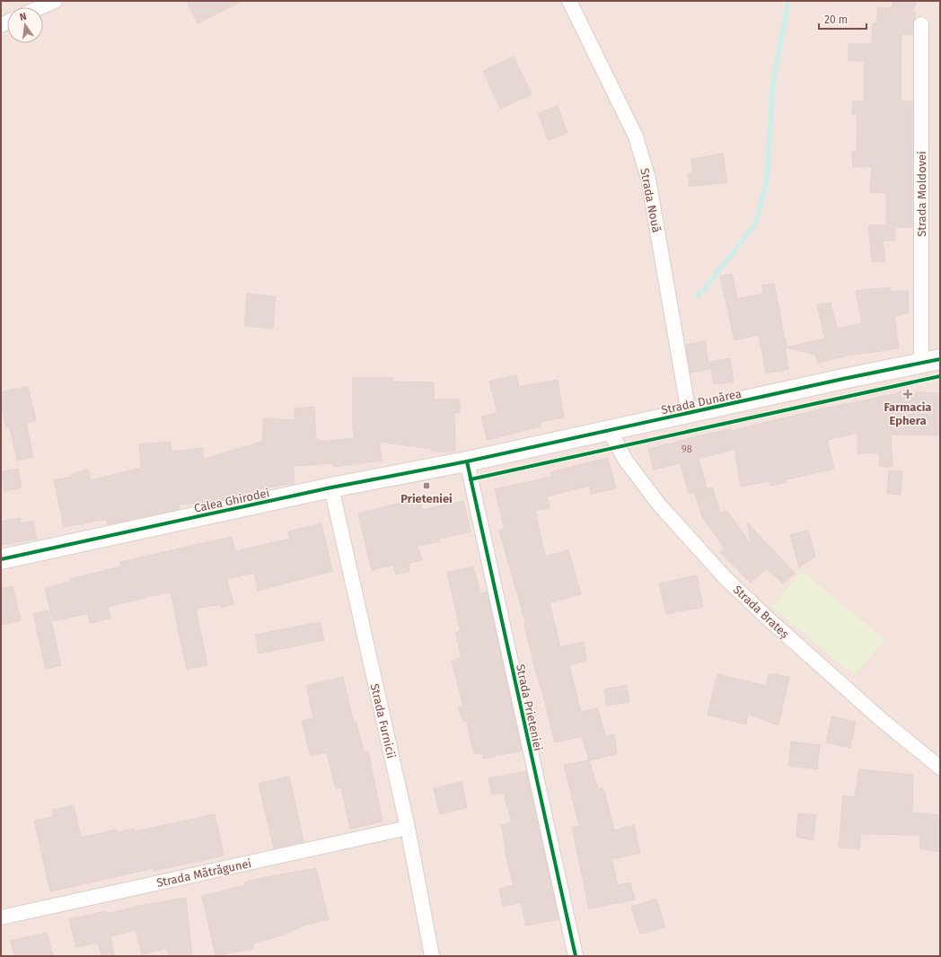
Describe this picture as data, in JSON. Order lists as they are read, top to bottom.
{
  "streets": {
    "street": [
      "Strada Moldovei",
      "Strada Nouă",
      "Strada Dunărea",
      "Calea Ghirodei",
      "Strada Brateș",
      "Strada Prieteniei",
      "Strada Furnicii",
      "Strada Mătrăgunei"
    ]
  },
  "crossings": [
    ["Strada Moldovei", "Strada Dunărea"],
    ["Strada Nouă", "Strada Dunărea"],
    ["Strada Dunărea", "Calea Ghirodei"],
    ["Strada Dunărea", "Strada Brateș"],
    ["Strada Dunărea", "Strada Prieteniei"],
    ["Calea Ghirodei", "Strada Prieteniei"],
    ["Calea Ghirodei", "Strada Furnicii"],
    ["Strada Furnicii", "Strada Mătrăgunei"]
  ],
  "places": {
    "health": ["Farmacia Ephera"],
    "transit": ["Prieteniei"]
  },
  "house_numbers": ["98"],
  "scale_bar": "20 m",
  "north": "top"
}
